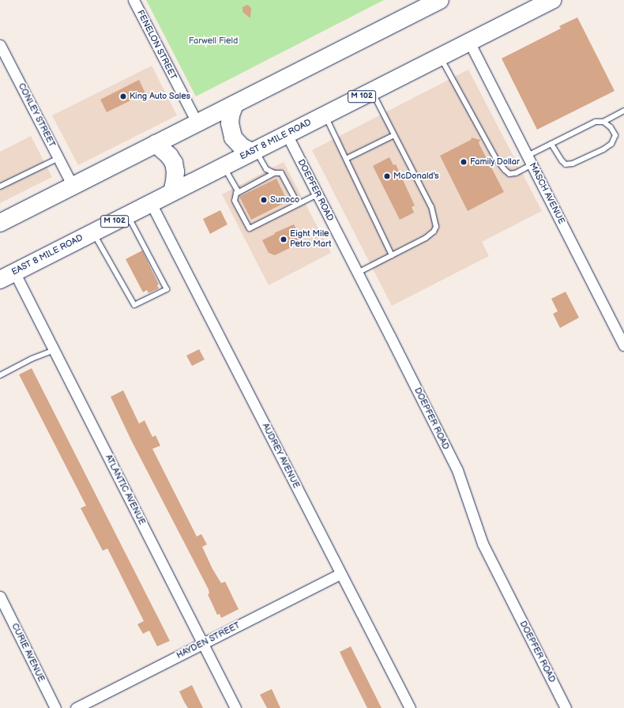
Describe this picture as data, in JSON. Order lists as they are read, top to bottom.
{
  "streets": {
    "highway": ["M 102", "EAST 8 MILE ROAD"],
    "street": [
      "FENELON STREET",
      "CONLEY STREET",
      "DOEPFER ROAD",
      "MASCH AVENUE",
      "AUDREY AVENUE",
      "ATLANTIC AVENUE",
      "HAYDEN STREET",
      "CURIE AVENUE"
    ]
  },
  "crossings": [
    ["EAST 8 MILE ROAD", "DOEPFER ROAD"],
    ["EAST 8 MILE ROAD", "MASCH AVENUE"],
    ["EAST 8 MILE ROAD", "AUDREY AVENUE"],
    ["EAST 8 MILE ROAD", "ATLANTIC AVENUE"],
    ["AUDREY AVENUE", "HAYDEN STREET"],
    ["ATLANTIC AVENUE", "HAYDEN STREET"]
  ],
  "parks": ["Farwell Field"],
  "places": [
    "King Auto Sales",
    "Family Dollar",
    "McDonald's",
    "Sunoco",
    "Eight Mile Petro Mart"
  ]
}
